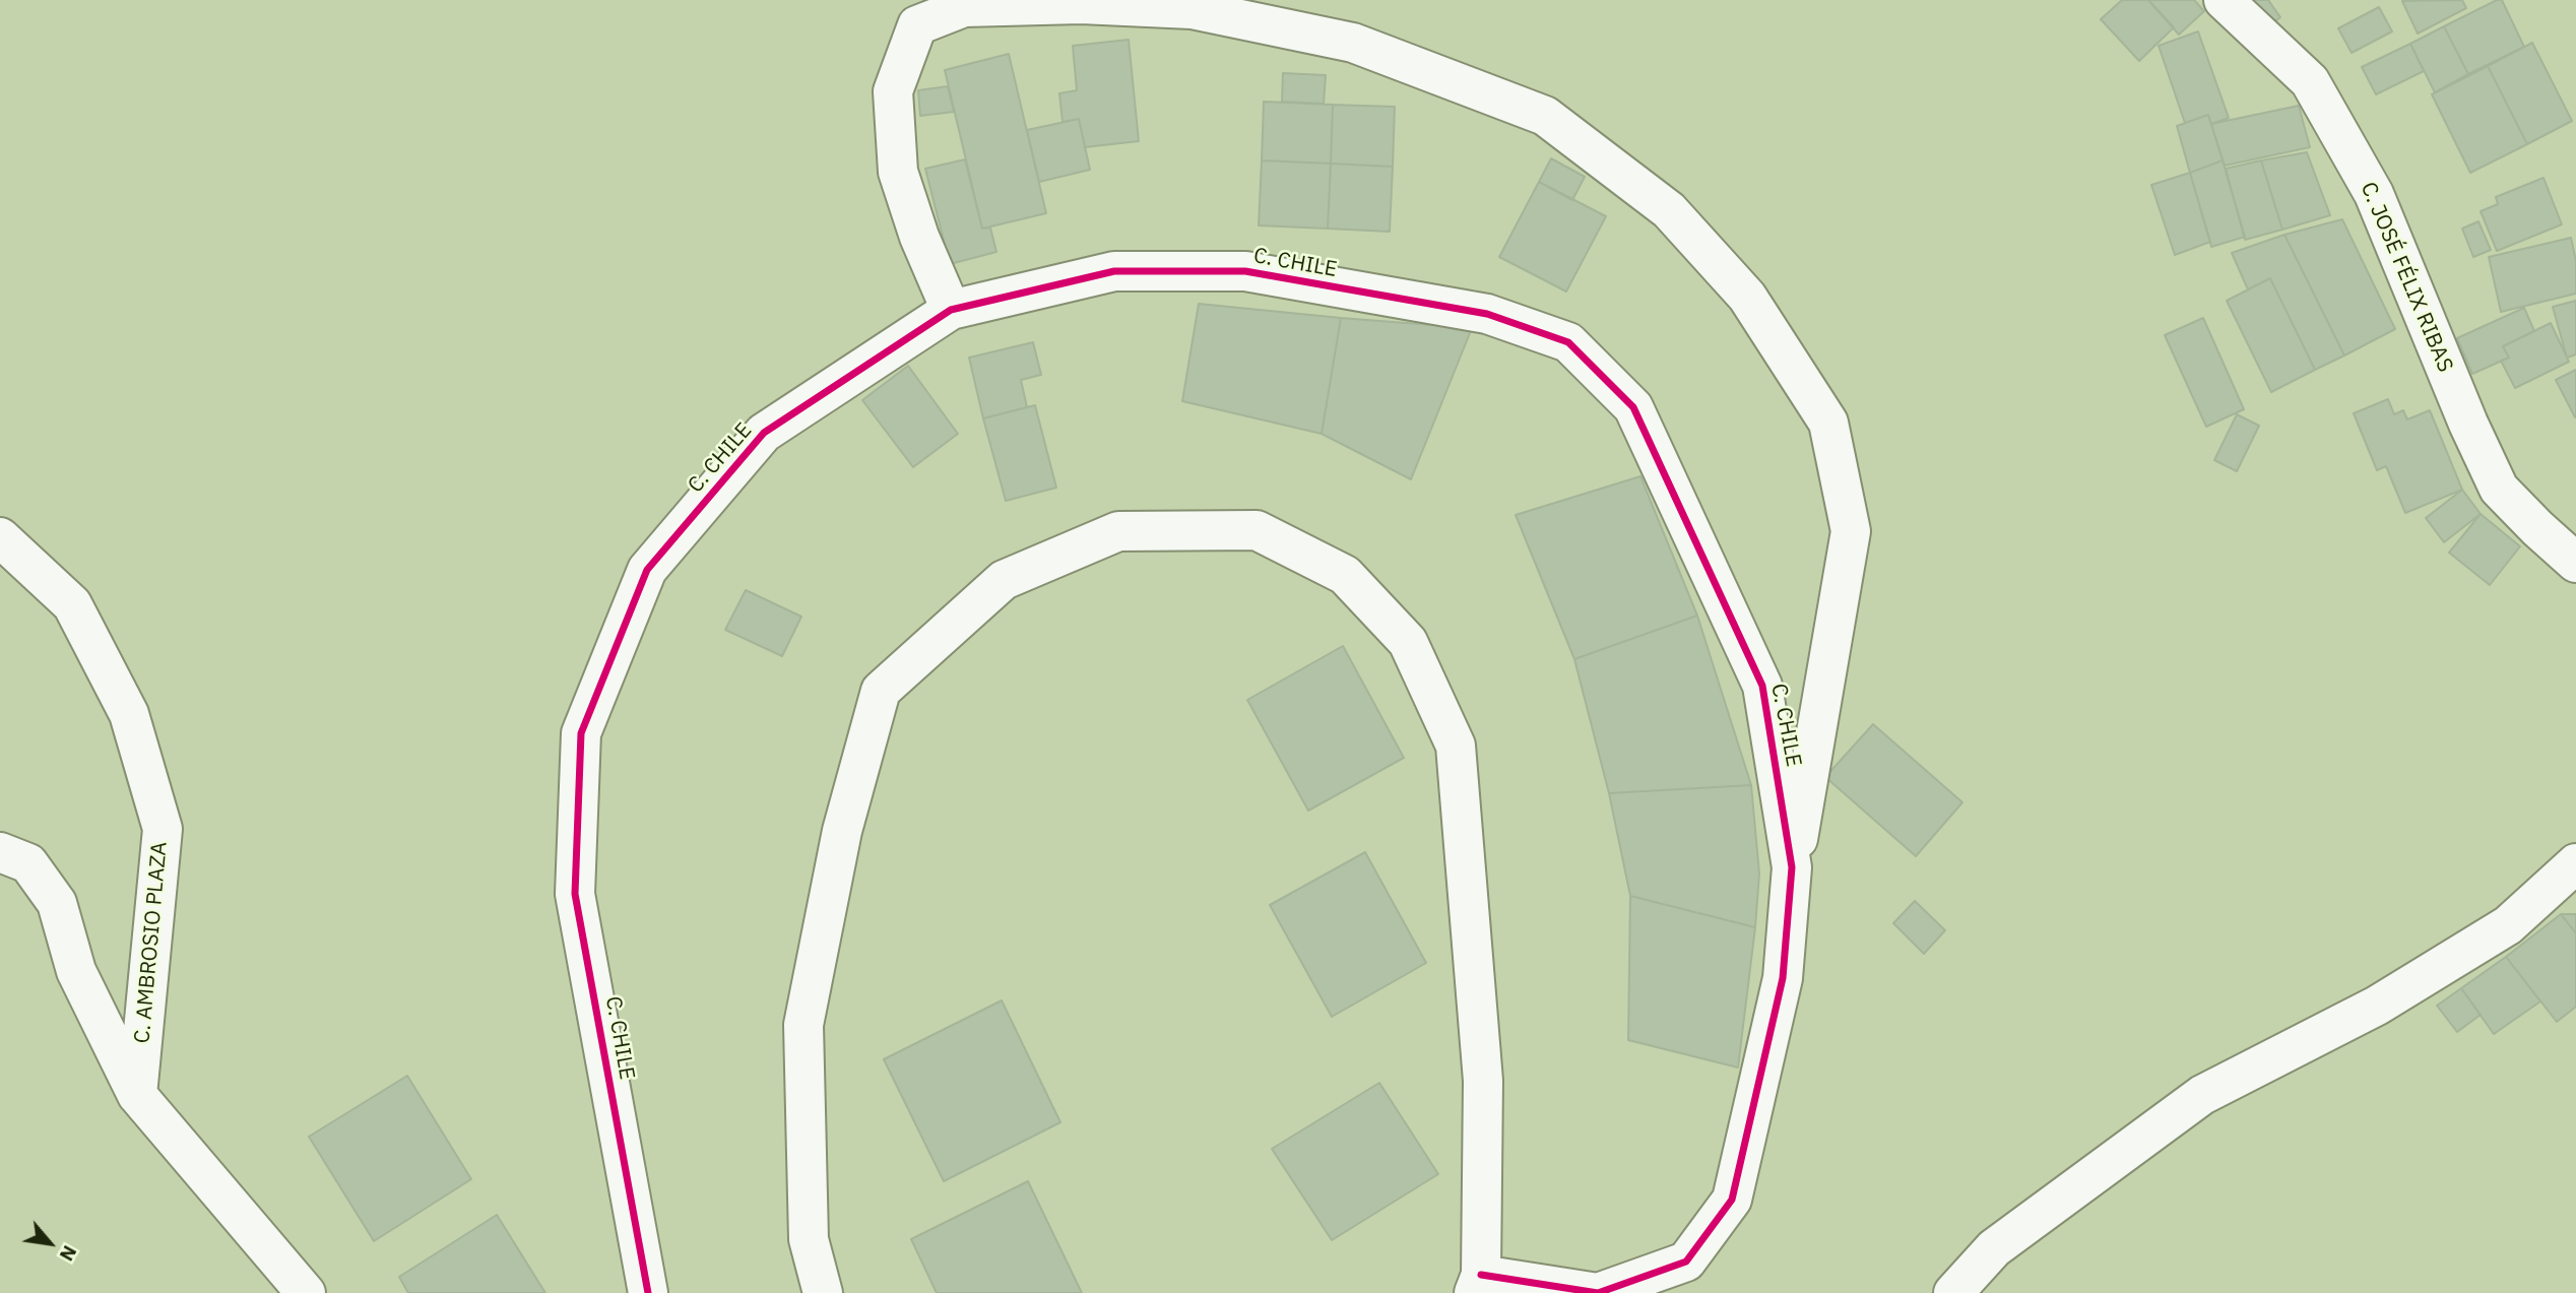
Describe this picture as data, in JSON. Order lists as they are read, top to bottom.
{
  "streets": {
    "street": ["C. CHILE", "C. JOSÉ FÉLIX RIBAS", "C. AMBROSIO PLAZA"]
  },
  "north": "bottom right"
}
